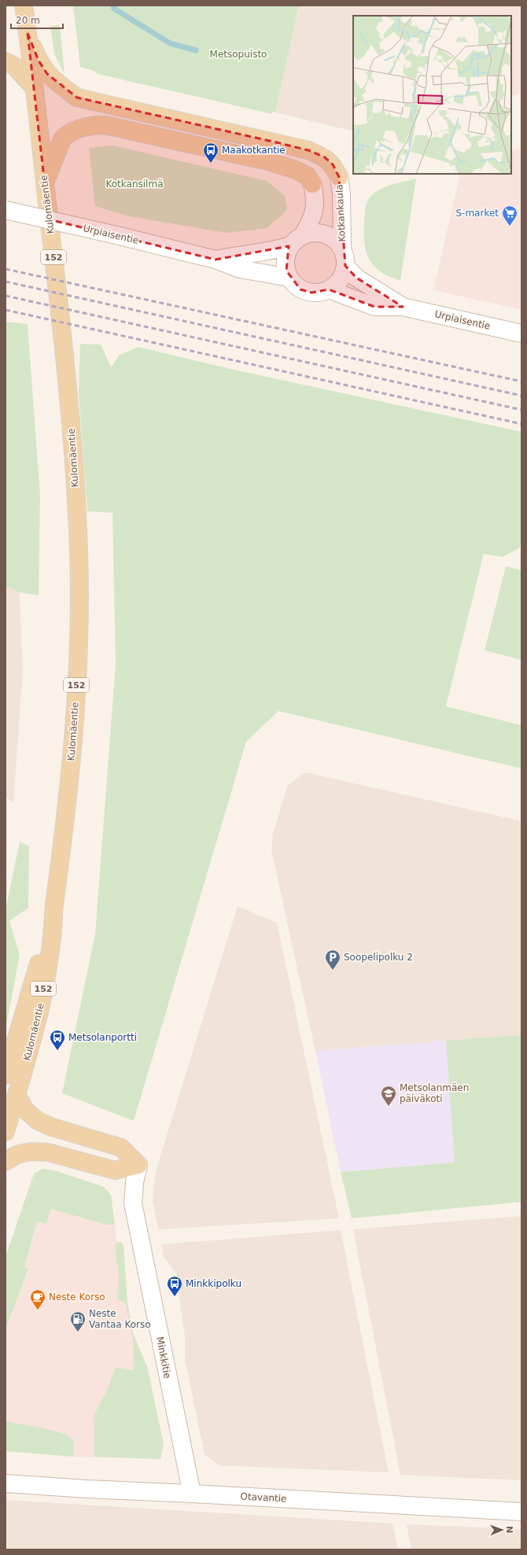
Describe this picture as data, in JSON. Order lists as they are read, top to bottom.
{
  "streets": {
    "main road": [
      "Kulomäentie",
      "Kotkankaula",
      "Urpiaisentie",
      "152",
      "Minkkitie",
      "Otavantie"
    ]
  },
  "crossings": [
    ["Kulomäentie", "Kotkankaula"],
    ["Kotkankaula", "Urpiaisentie"],
    ["Minkkitie", "Otavantie"]
  ],
  "parks": ["Metsopuisto", "Kotkansilmä"],
  "places": {
    "bus stop": ["Maakotkantie", "Metsolanportti", "Minkkipolku"],
    "supermarket": ["S-market"],
    "parking": ["Soopelipolku 2"],
    "school or university": ["Metsolanmäen päiväkoti"],
    "cafe": ["Neste Korso"],
    "fuel station": ["Neste Vantaa Korso"]
  },
  "scale_bar": "20 m",
  "north": "right"
}
